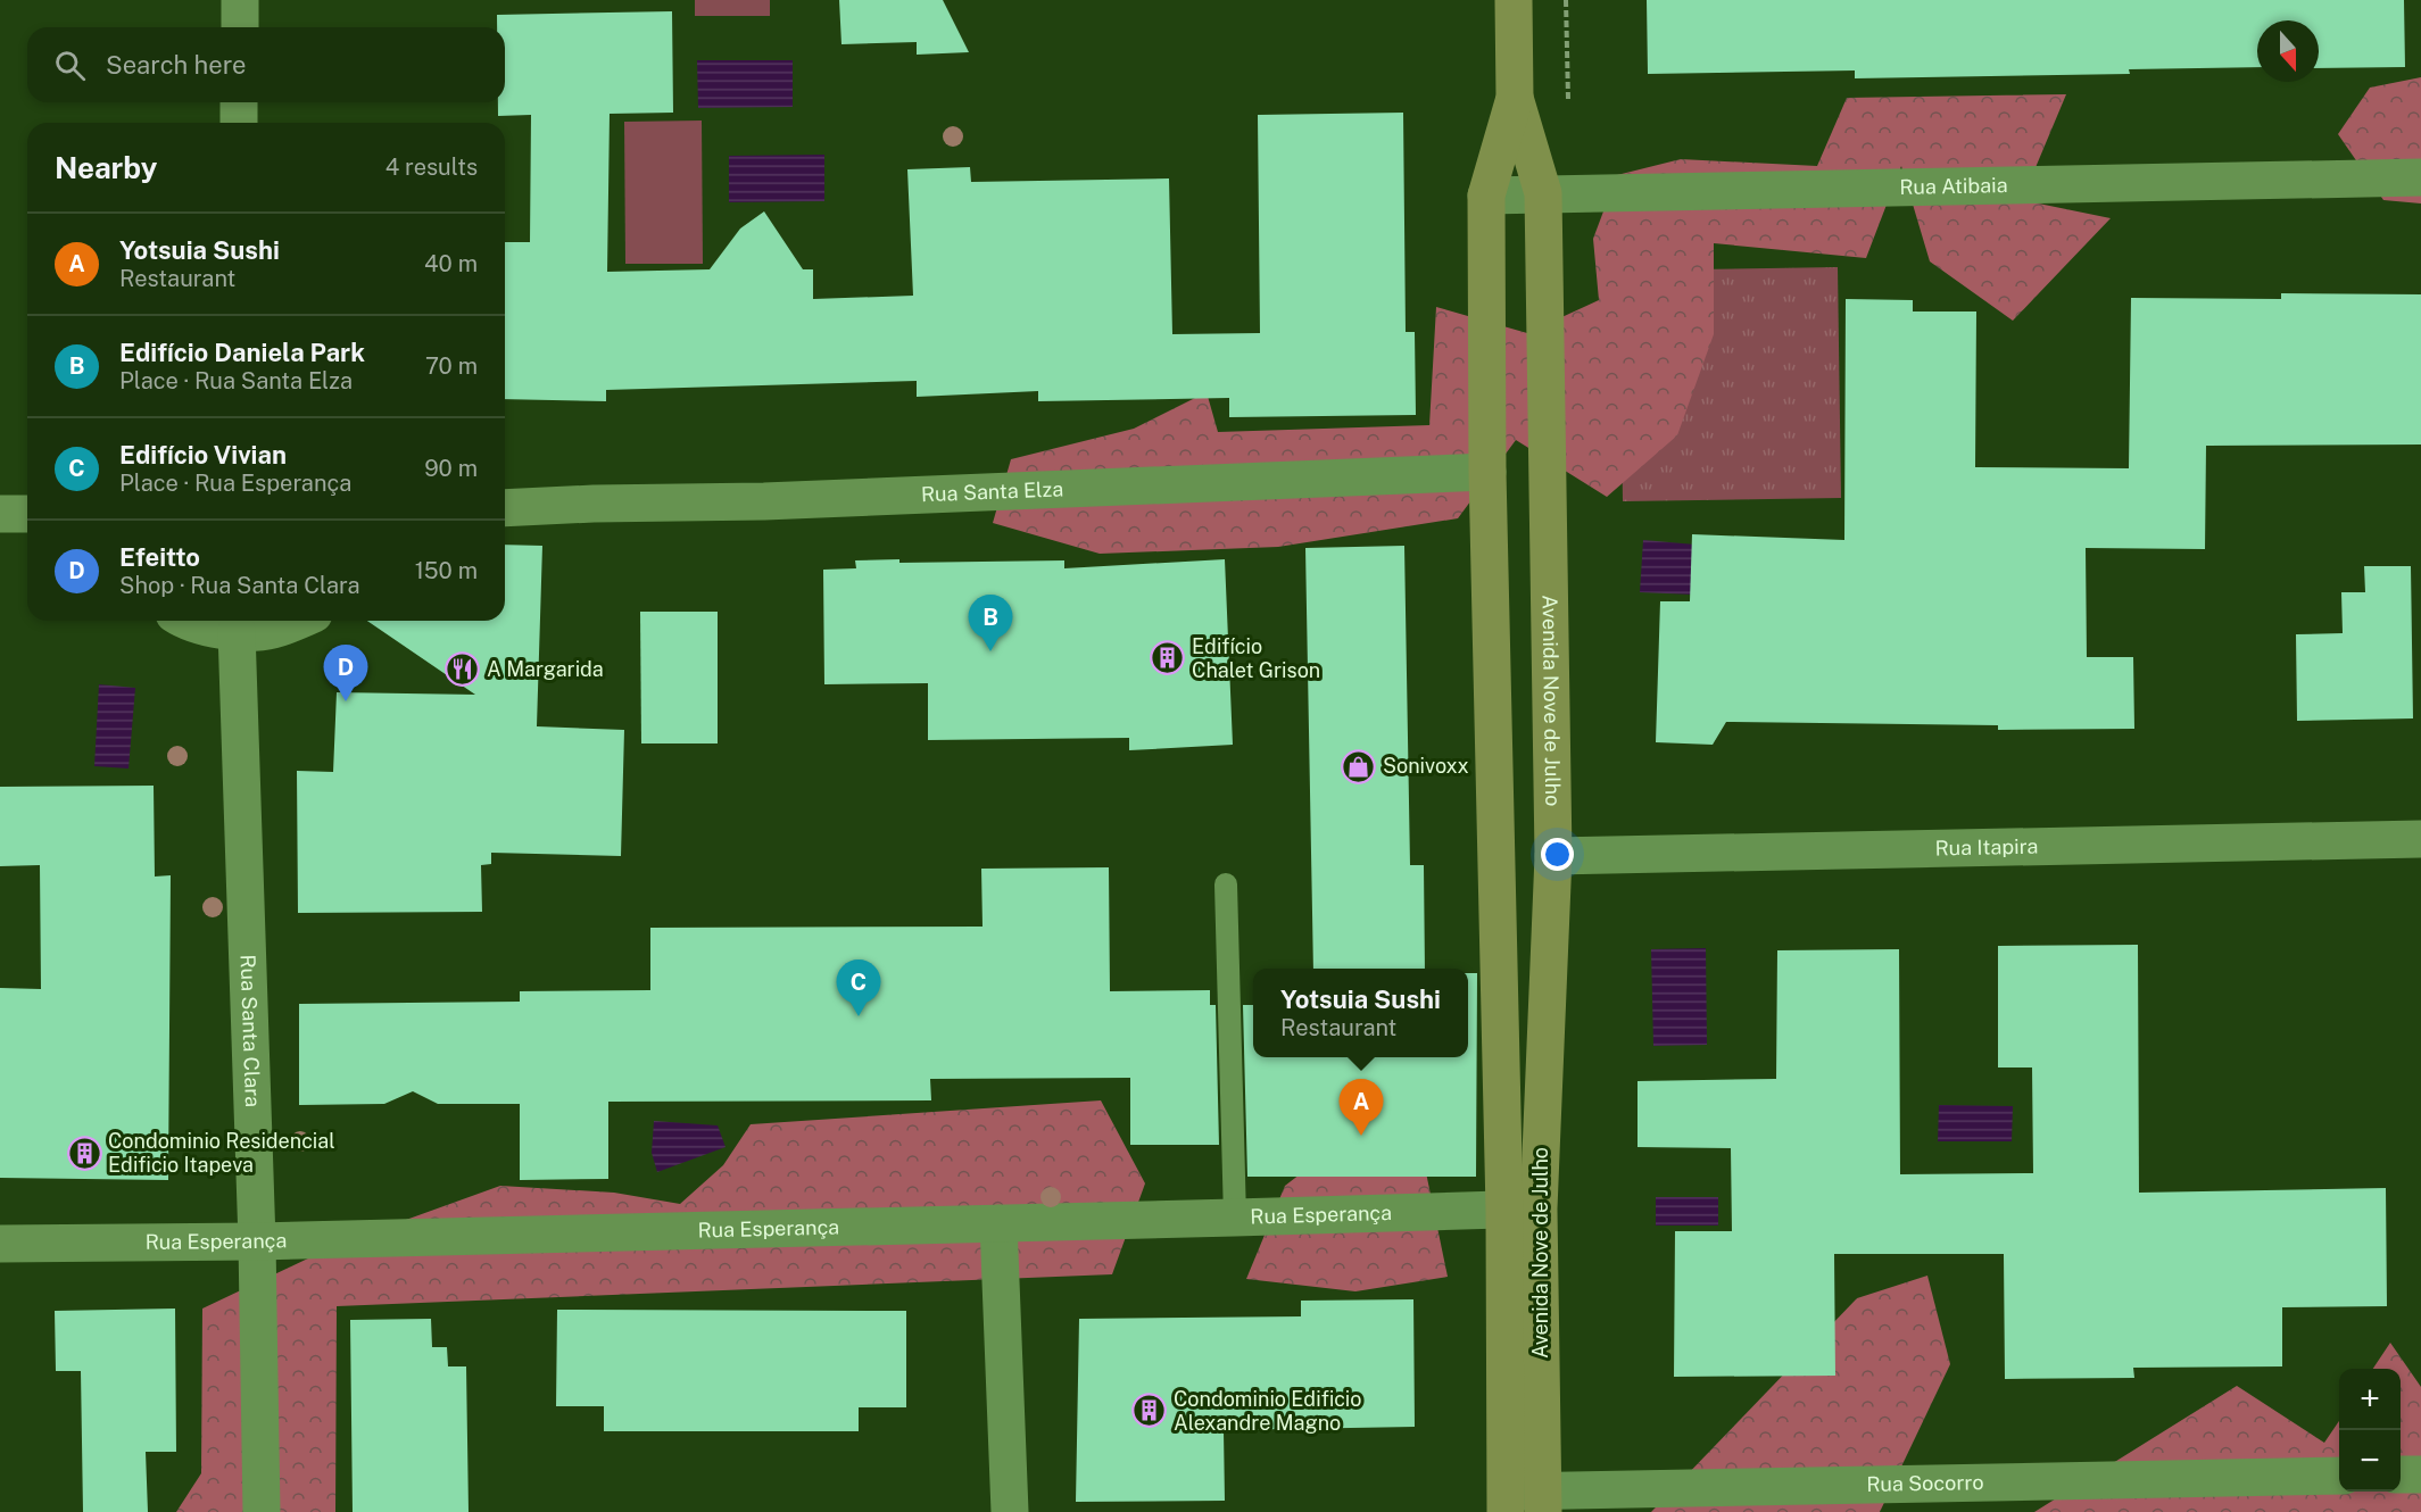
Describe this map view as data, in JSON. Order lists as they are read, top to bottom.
{
  "streets": {
    "main road": ["Avenida Nove de Julho"],
    "street": [
      "Rua Atibaia",
      "Rua Santa Elza",
      "Rua Itapira",
      "Rua Santa Clara",
      "Rua Esperança",
      "Rua Socorro"
    ]
  },
  "crossings": [
    ["Rua Atibaia", "Avenida Nove de Julho"],
    ["Rua Santa Elza", "Avenida Nove de Julho"],
    ["Avenida Nove de Julho", "Rua Itapira"],
    ["Avenida Nove de Julho", "Rua Esperança"],
    ["Avenida Nove de Julho", "Rua Socorro"],
    ["Rua Santa Clara", "Rua Esperança"]
  ],
  "places": {
    "building": ["Edifício Chalet Grison", "Condominio Residencial Edificio Itapeva", "Condominio Edificio Alexandre Magno"],
    "restaurant": ["A Margarida"],
    "shop": ["Sonivoxx"]
  },
  "north": "bottom",
  "page": {
    "search": "Search here",
    "heading": ["Nearby", "4 results"],
    "list": [
      {
        "mark": "A",
        "name": "Yotsuia Sushi",
        "note": "Restaurant",
        "value": "40 m"
      },
      {
        "mark": "B",
        "name": "Edifício Daniela Park",
        "note": "Place · Rua Santa Elza",
        "value": "70 m"
      },
      {
        "mark": "C",
        "name": "Edifício Vivian",
        "note": "Place · Rua Esperança",
        "value": "90 m"
      },
      {
        "mark": "D",
        "name": "Efeitto",
        "note": "Shop · Rua Santa Clara",
        "value": "150 m"
      }
    ],
    "pins": [
      "B",
      "D",
      "C",
      "A"
    ],
    "popup": ["Yotsuia Sushi", "Restaurant"],
    "map_buttons": ["+", "−"]
  }
}
